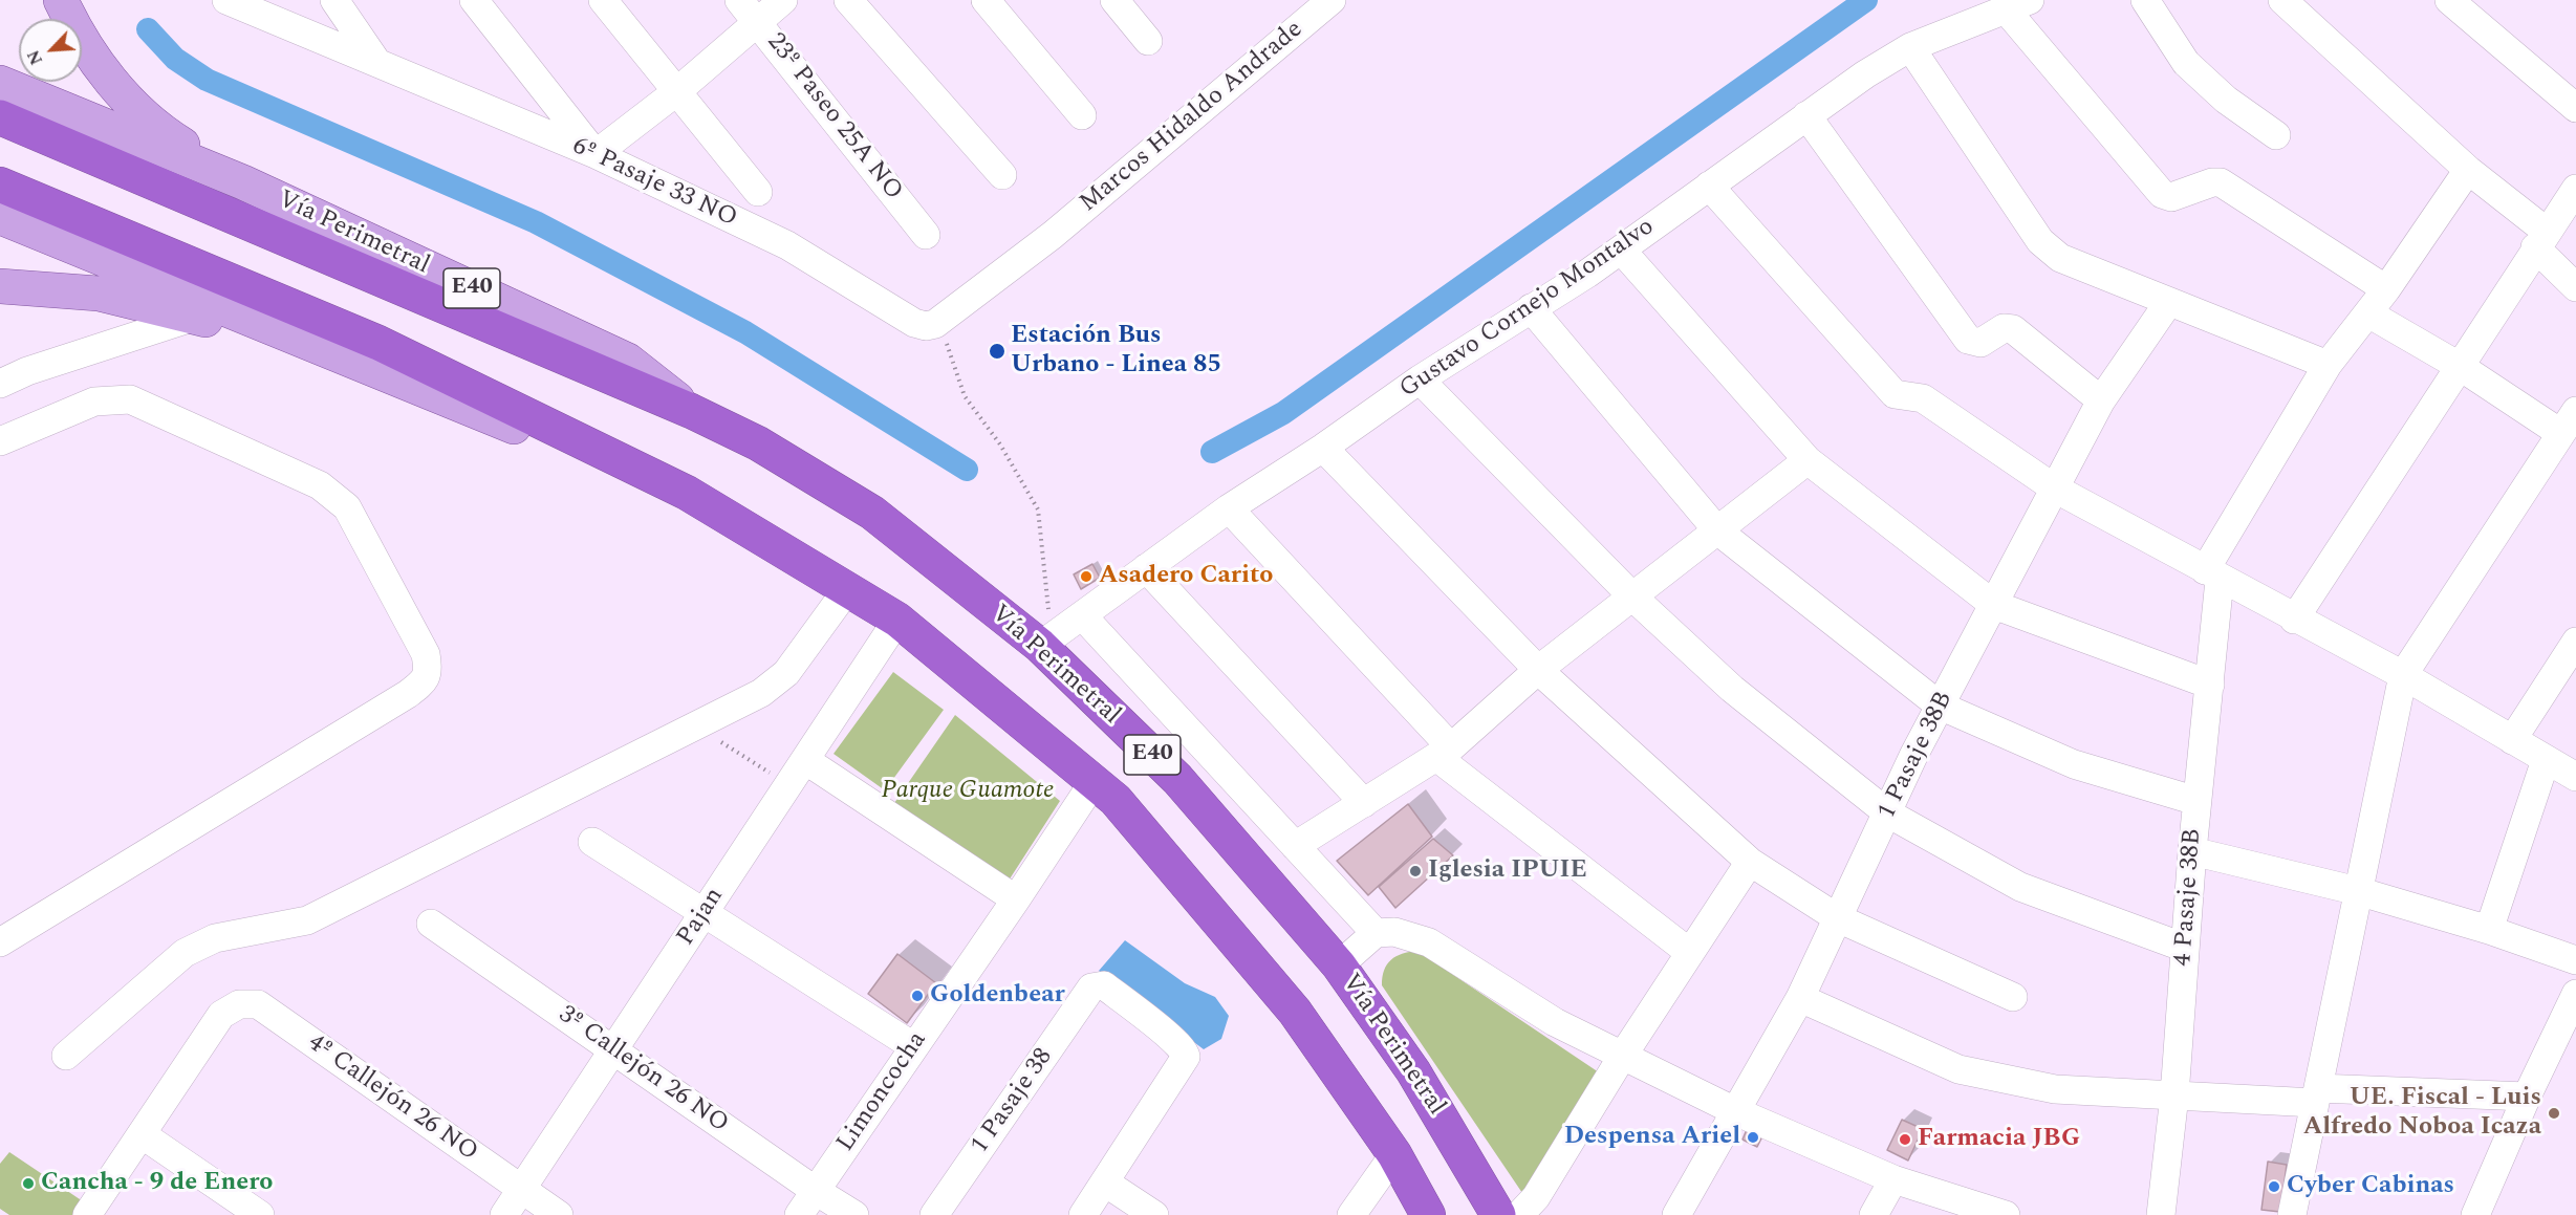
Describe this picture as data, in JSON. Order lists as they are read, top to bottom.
{
  "streets": {
    "highway": ["Vía Perimetral", "E40"],
    "street": [
      "23º Paseo 25A NO",
      "Marcos Hidaldo Andrade",
      "6º Pasaje 33 NO",
      "Gustavo Cornejo Montalvo",
      "1 Pasaje 38B",
      "4 Pasaje 38B",
      "Pajan",
      "3º Callejón 26 NO",
      "Limoncocha",
      "4º Callejón 26 NO",
      "1 Pasaje 38"
    ]
  },
  "crossings": [
    ["Marcos Hidaldo Andrade", "6º Pasaje 33 NO"],
    ["Vía Perimetral", "Gustavo Cornejo Montalvo"],
    ["E40", "Pajan"],
    ["E40", "Limoncocha"],
    ["Pajan", "3º Callejón 26 NO"],
    ["Pajan", "4º Callejón 26 NO"],
    ["3º Callejón 26 NO", "Limoncocha"]
  ],
  "parks": ["Parque Guamote"],
  "places": [
    "Estación Bus Urbano - Linea 85",
    "Asadero Carito",
    "Iglesia IPUIE",
    "Goldenbear",
    "UE. Fiscal - Luis Alfredo Noboa Icaza",
    "Despensa Ariel",
    "Farmacia JBG",
    "Cancha - 9 de Enero",
    "Cyber Cabinas"
  ],
  "north": "bottom left"
}
